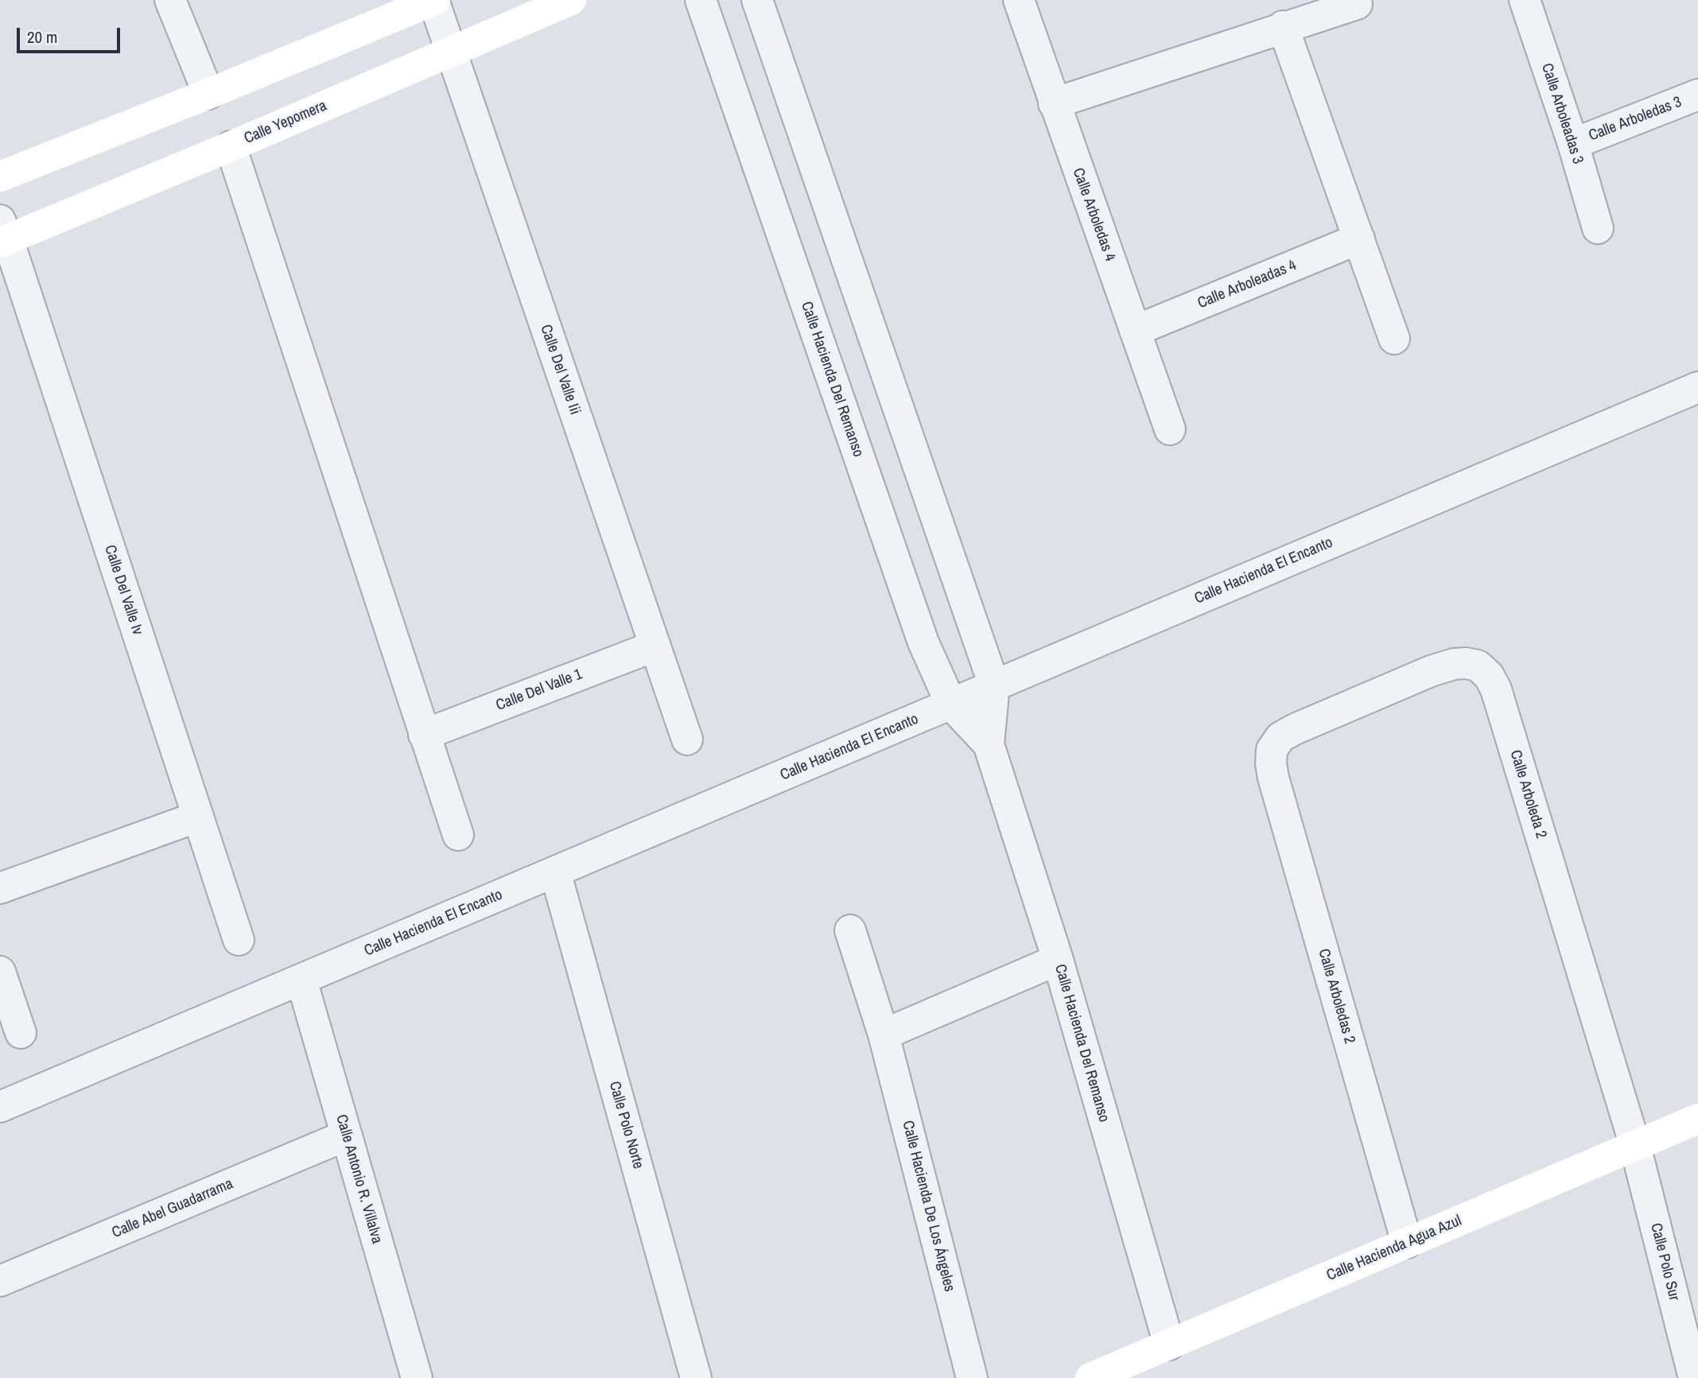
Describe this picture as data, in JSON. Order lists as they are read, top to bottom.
{
  "streets": {
    "street": [
      "Calle Arboleadas 3",
      "Calle Arboledas 3",
      "Calle Yepomera",
      "Calle Arboledas 4",
      "Calle Arboleadas 4",
      "Calle Del Valle Iii",
      "Calle Hacienda Del Remanso",
      "Calle Hacienda El Encanto",
      "Calle Del Valle Iv",
      "Calle Del Valle 1",
      "Calle Arboleda 2",
      "Calle Arboledas 2",
      "Calle Polo Norte",
      "Calle Antonio R. Villalva",
      "Calle Hacienda De Los Ángeles",
      "Calle Abel Guadarrama",
      "Calle Hacienda Agua Azul",
      "Calle Polo Sur"
    ]
  },
  "crossings": [
    ["Calle Arboleadas 3", "Calle Arboledas 3"],
    ["Calle Yepomera", "Calle Del Valle Iii"],
    ["Calle Yepomera", "Calle Del Valle Iv"],
    ["Calle Arboledas 4", "Calle Arboleadas 4"],
    ["Calle Del Valle Iii", "Calle Del Valle 1"],
    ["Calle Hacienda Del Remanso", "Calle Hacienda El Encanto"],
    ["Calle Hacienda Del Remanso", "Calle Hacienda Agua Azul"],
    ["Calle Hacienda El Encanto", "Calle Polo Norte"],
    ["Calle Hacienda El Encanto", "Calle Antonio R. Villalva"],
    ["Calle Arboleda 2", "Calle Arboledas 2"],
    ["Calle Arboleda 2", "Calle Hacienda Agua Azul"],
    ["Calle Arboleda 2", "Calle Polo Sur"],
    ["Calle Arboledas 2", "Calle Hacienda Agua Azul"],
    ["Calle Antonio R. Villalva", "Calle Abel Guadarrama"],
    ["Calle Hacienda Agua Azul", "Calle Polo Sur"]
  ],
  "scale_bar": "20 m"
}
